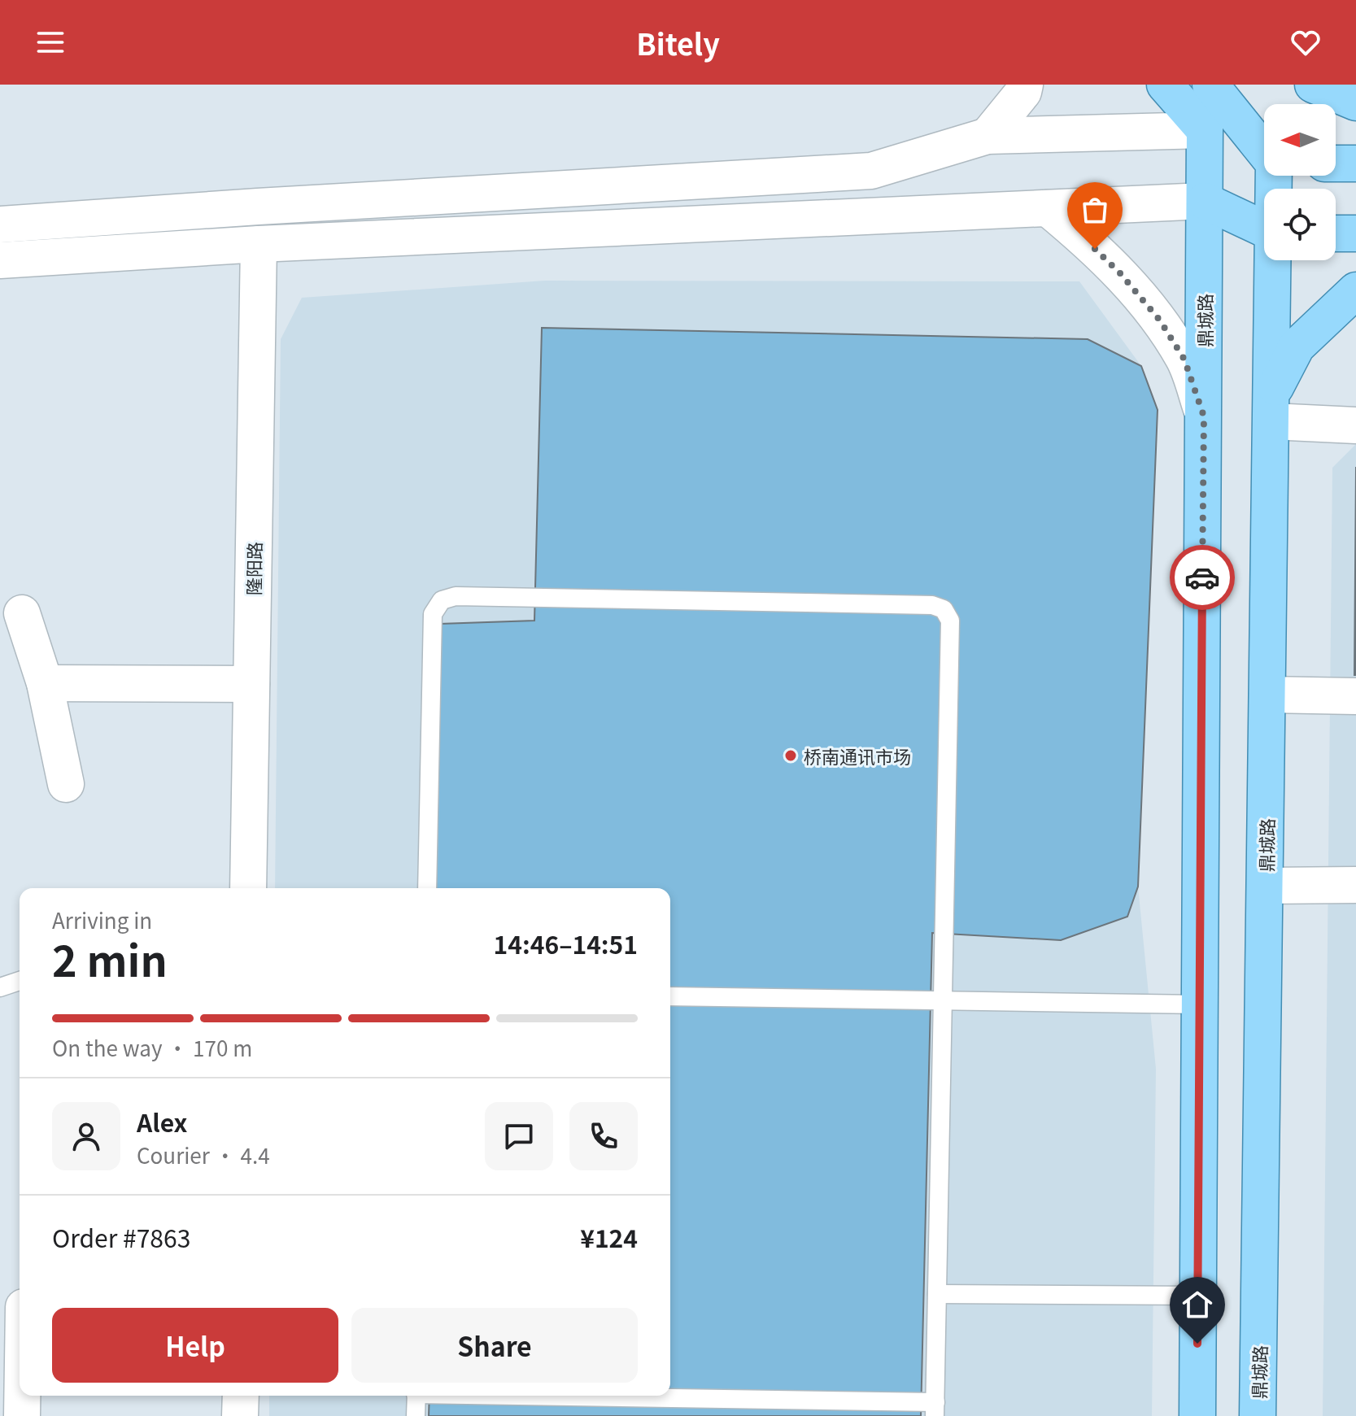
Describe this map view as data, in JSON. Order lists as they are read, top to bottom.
{
  "streets": {
    "main road": ["鼎城路", "隆阳路"]
  },
  "places": ["桥南通讯市场"],
  "north": "left",
  "page": {
    "header": "Bitely",
    "heading": ["2 min", "Arriving in", "14:46–14:51"],
    "panel": [
      "Alex",
      "Courier · 4.4",
      "Order #7863",
      "¥124"
    ],
    "bar": "On the way · 170 m",
    "buttons": ["Help", "Share"]
  }
}
